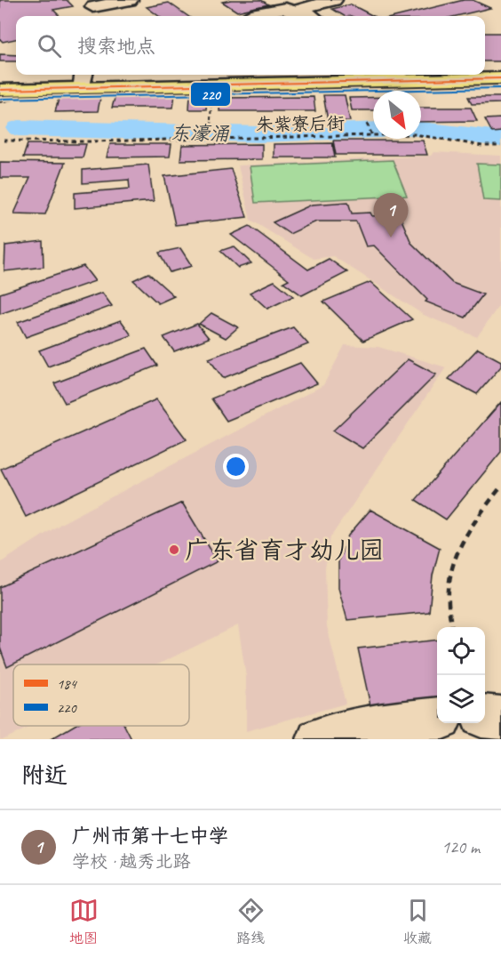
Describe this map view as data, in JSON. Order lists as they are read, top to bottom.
{
  "streets": {
    "path": ["朱紫寮后街"]
  },
  "water": ["东濠涌"],
  "places": ["广东省育才幼儿园"],
  "lines": ["transit line 184", "transit line 220"],
  "legend": ["184", "220"],
  "north": "bottom right",
  "page": {
    "search": "搜索地点",
    "pins": "1",
    "heading": "附近",
    "list": [
      {
        "mark": "1",
        "name": "广州市第十七中学",
        "note": "学校 · 越秀北路",
        "value": "120 m"
      }
    ],
    "nav": ["地图", "路线", "收藏"]
  }
}
